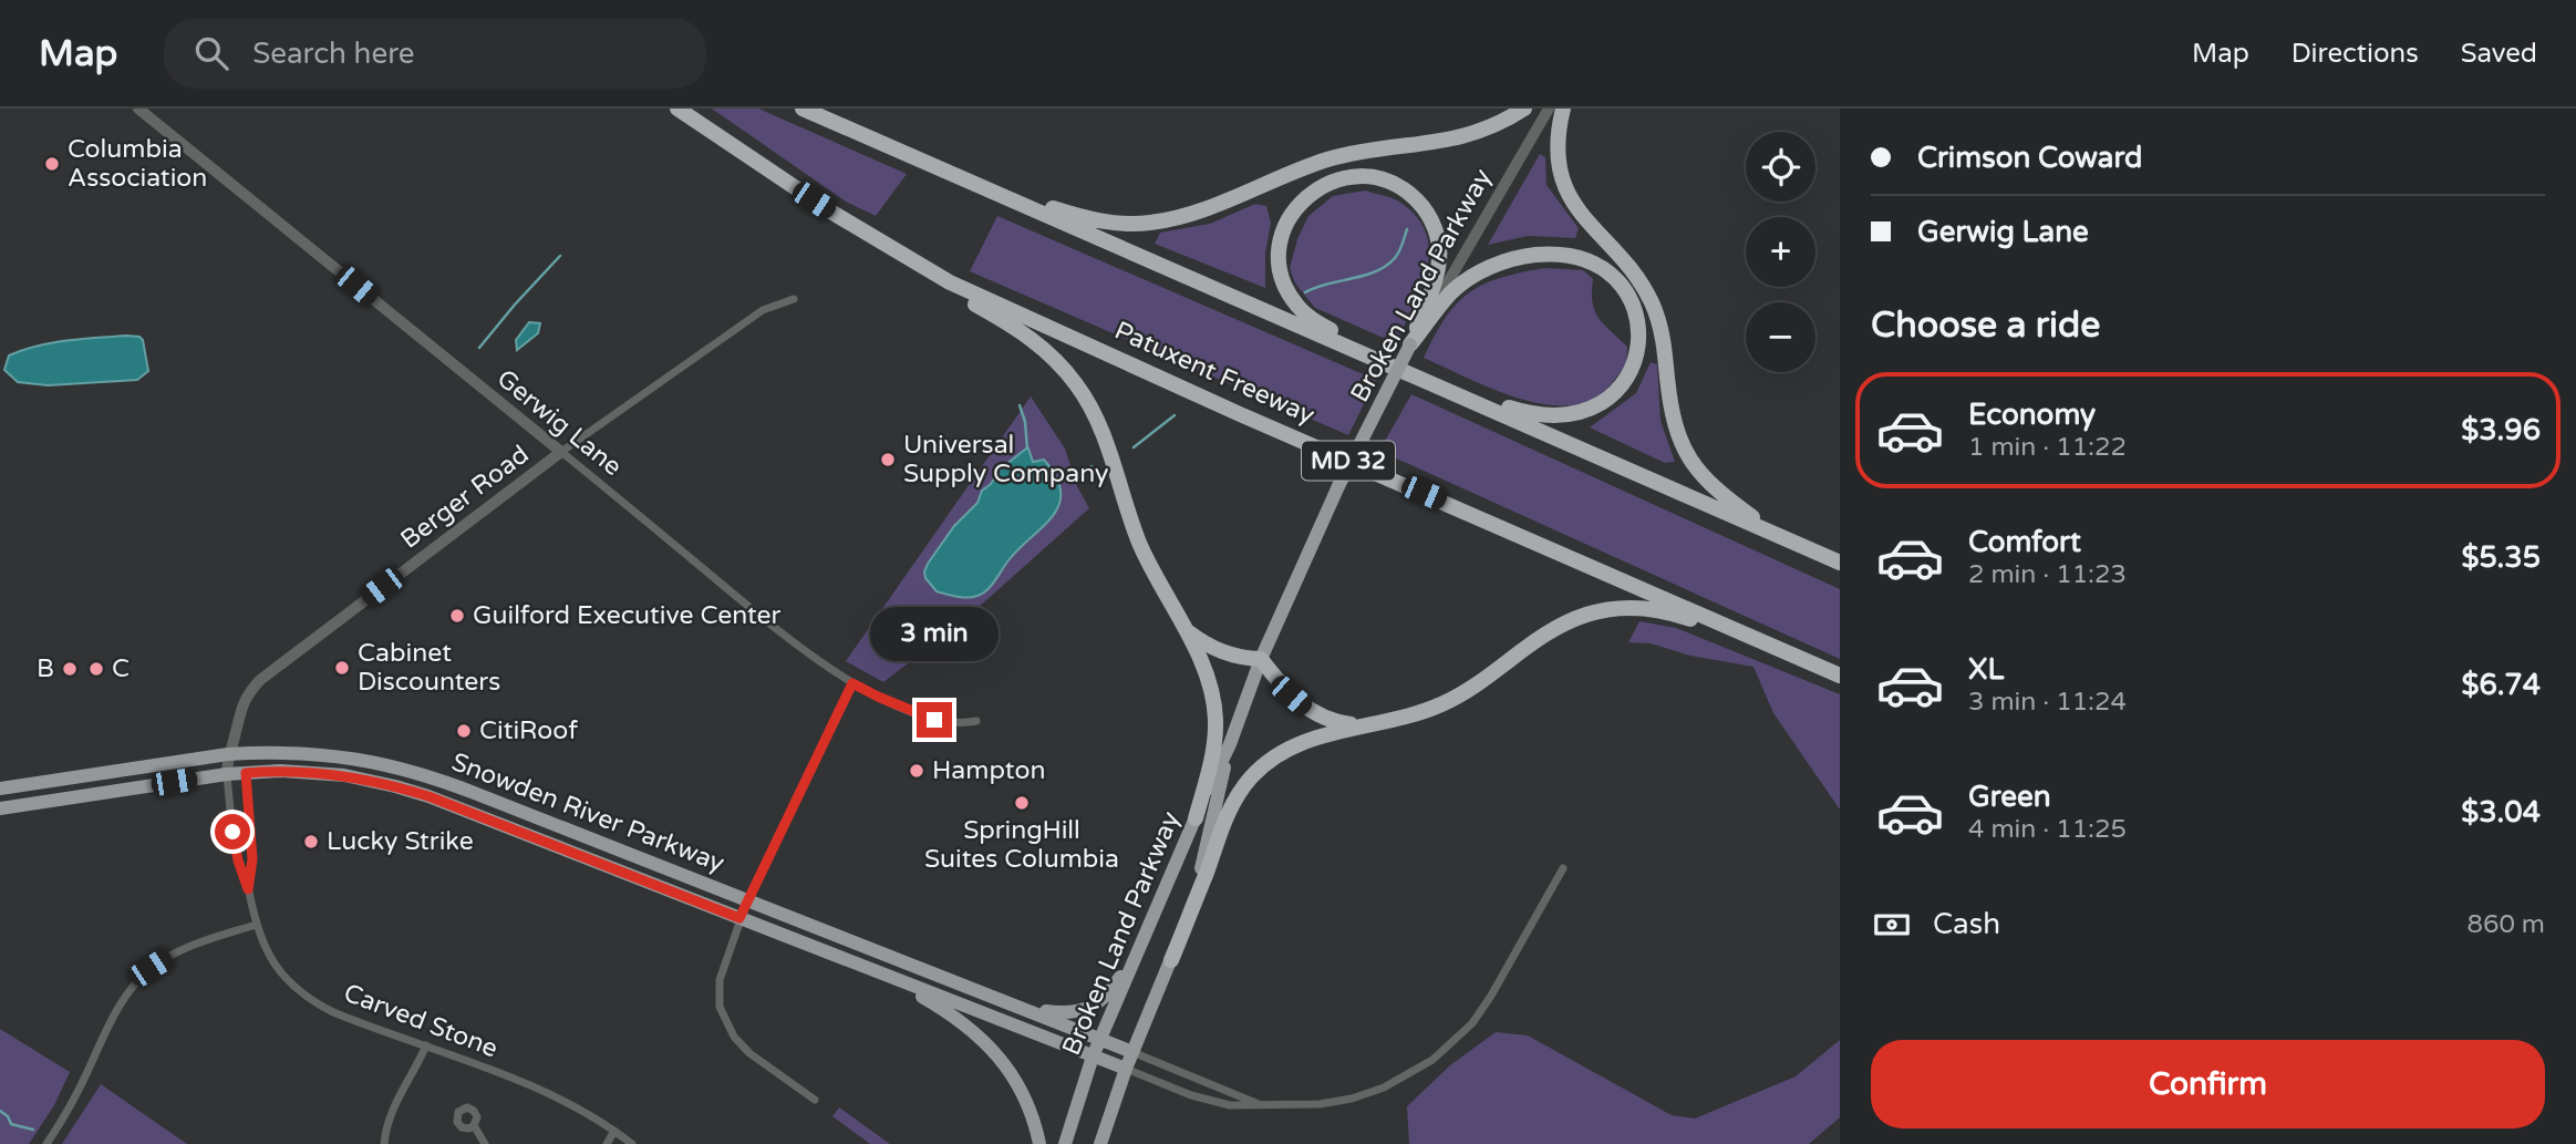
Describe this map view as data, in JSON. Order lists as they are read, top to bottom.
{
  "streets": {
    "highway": ["Patuxent Freeway", "MD 32"],
    "main road": ["Broken Land Parkway", "Snowden River Parkway"],
    "street": ["Gerwig Lane", "Berger Road", "Carved Stone"]
  },
  "crossings": [
    ["Broken Land Parkway", "Snowden River Parkway"],
    ["Gerwig Lane", "Berger Road"],
    ["Berger Road", "Snowden River Parkway"],
    ["Berger Road", "Carved Stone"],
    ["Snowden River Parkway", "Carved Stone"]
  ],
  "places": [
    "Columbia Association",
    "Universal Supply Company",
    "Guilford Executive Center",
    "Cabinet Discounters",
    "B",
    "C",
    "CitiRoof",
    "Hampton",
    "SpringHill Suites Columbia",
    "Lucky Strike"
  ],
  "page": {
    "header": "Map",
    "search": "Search here",
    "nav": ["Map", "Directions", "Saved"],
    "banner": ["Crimson Coward", "Gerwig Lane"],
    "map_buttons": ["+", "−"],
    "heading": "Choose a ride",
    "list": [
      {
        "name": "Economy",
        "note": "1 min · 11:22",
        "value": "$3.96"
      },
      {
        "name": "Comfort",
        "note": "2 min · 11:23",
        "value": "$5.35"
      },
      {
        "name": "XL",
        "note": "3 min · 11:24",
        "value": "$6.74"
      },
      {
        "name": "Green",
        "note": "4 min · 11:25",
        "value": "$3.04"
      }
    ],
    "bubble": "3 min",
    "pay": ["Cash", "860 m"],
    "buttons": "Confirm"
  }
}
